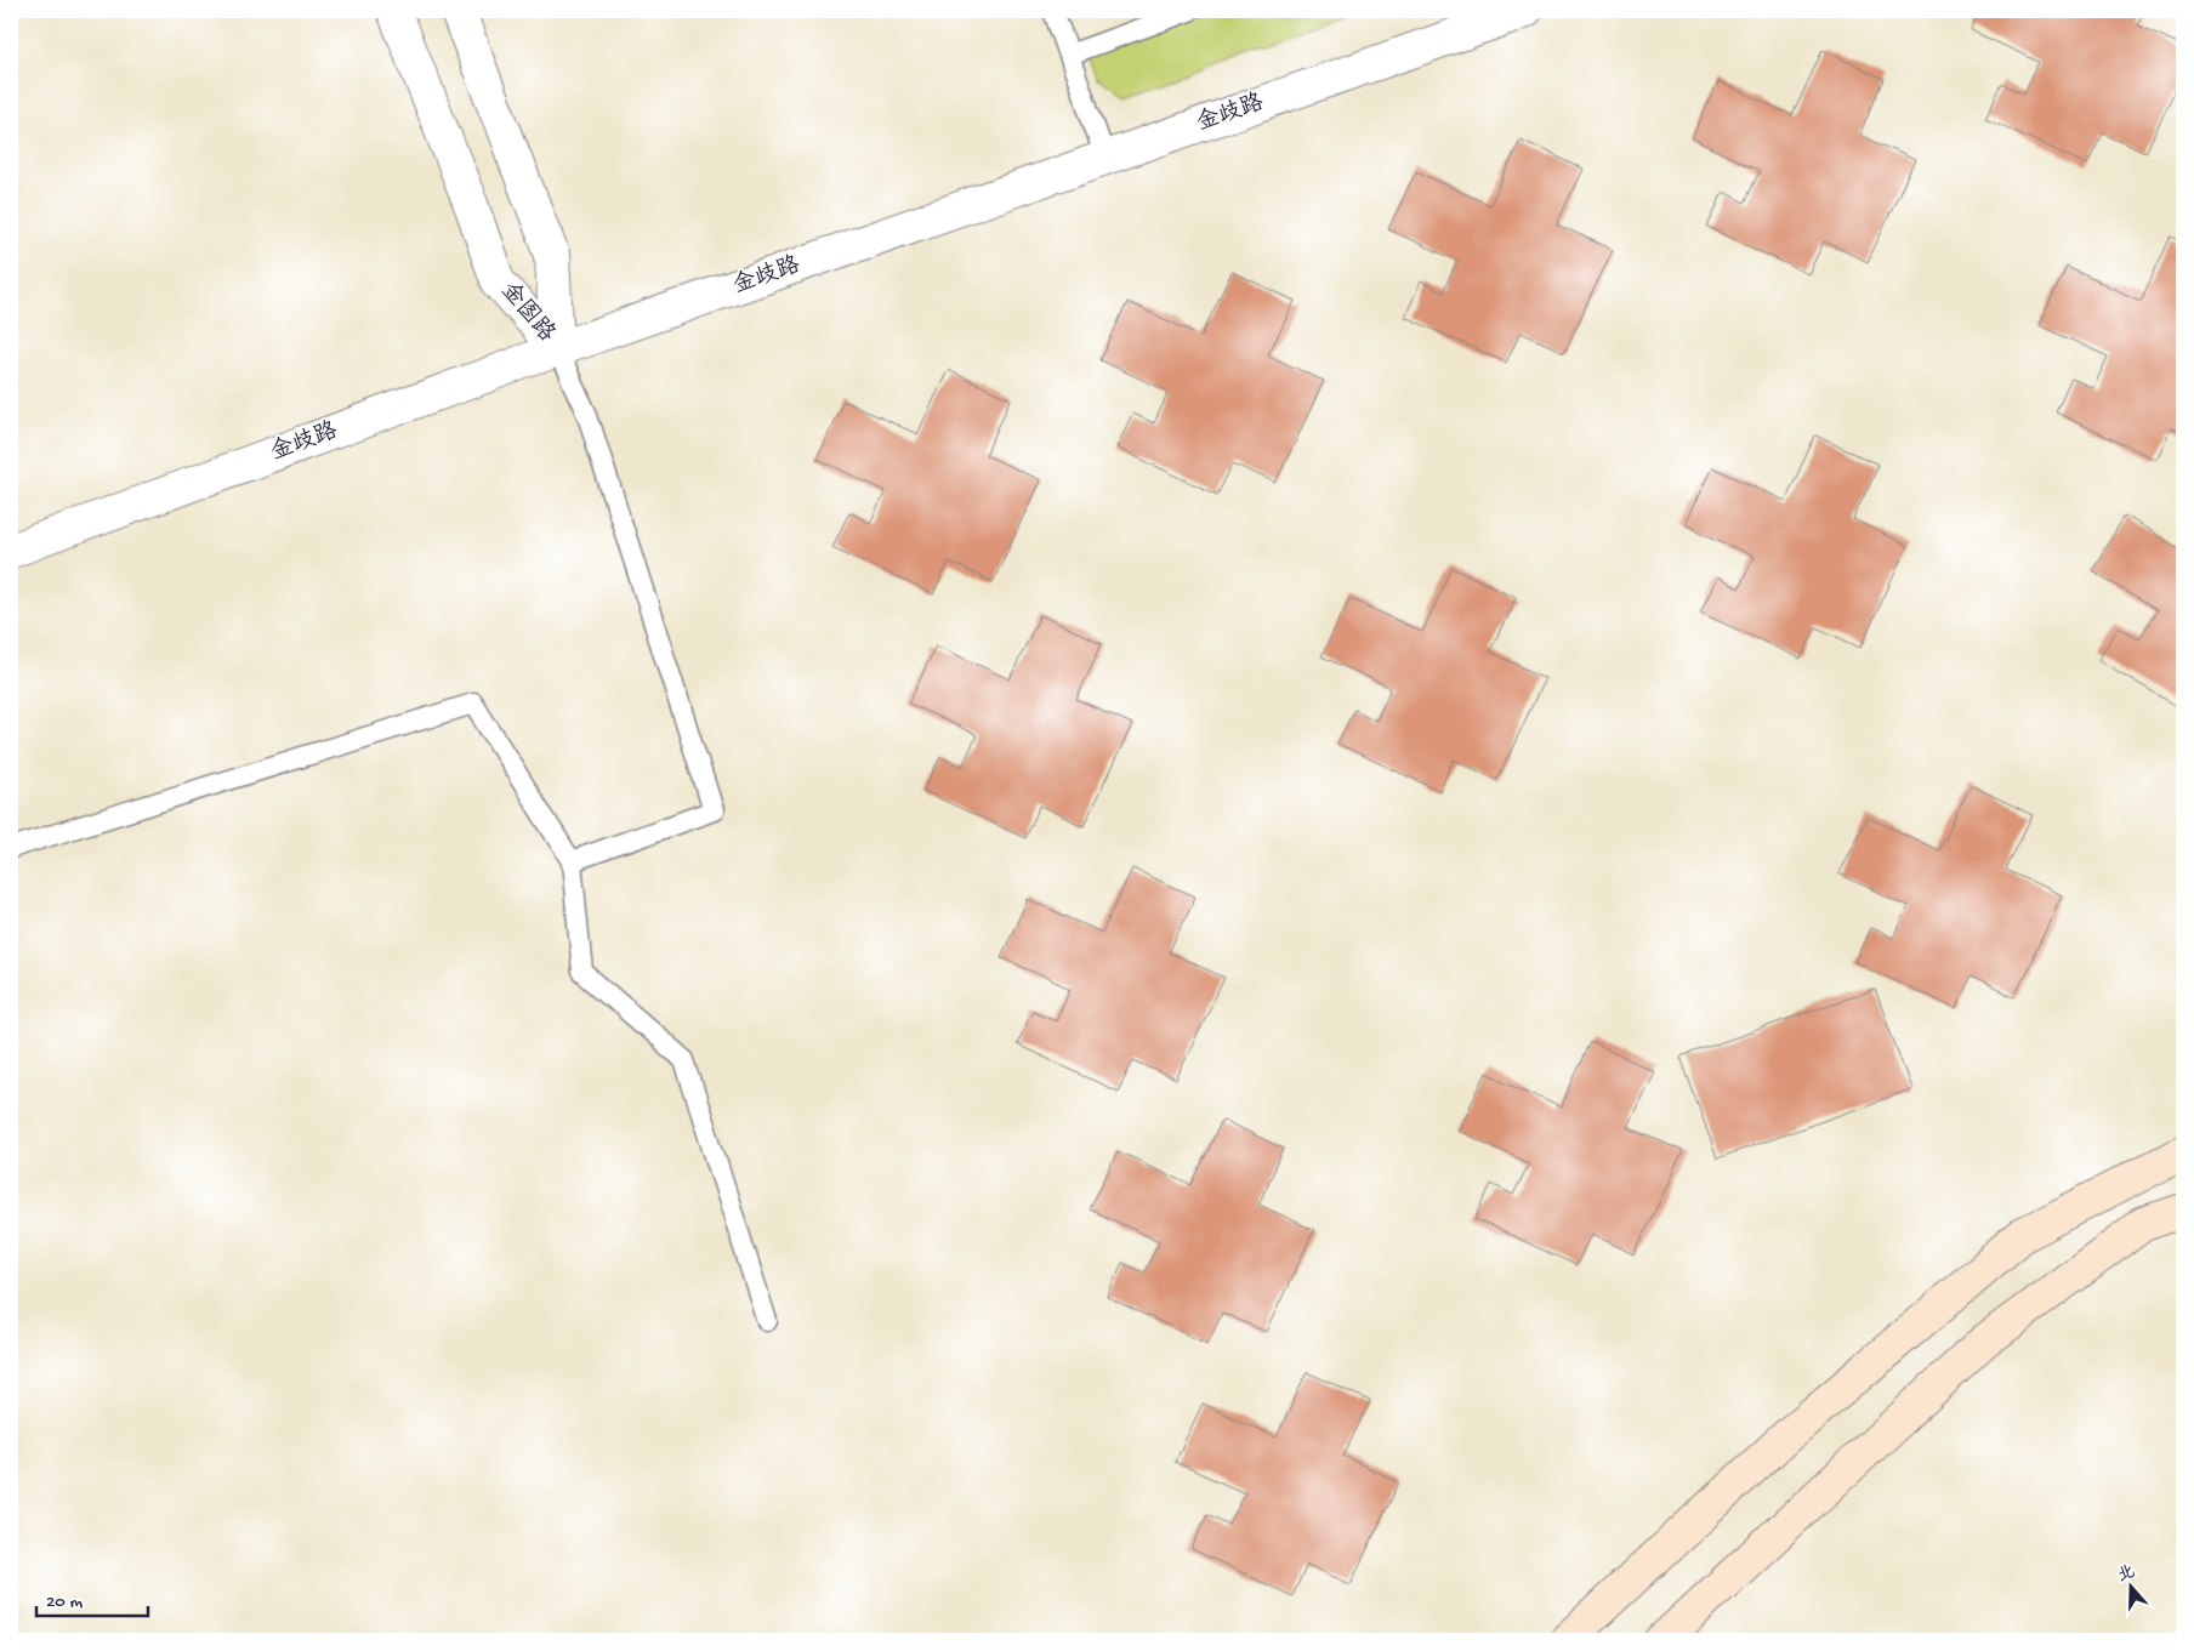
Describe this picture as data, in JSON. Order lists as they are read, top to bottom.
{
  "streets": {
    "street": ["金歧路", "金图路"]
  },
  "crossings": [
    ["金歧路", "金图路"]
  ],
  "scale_bar": "20 m",
  "north": "top"
}
